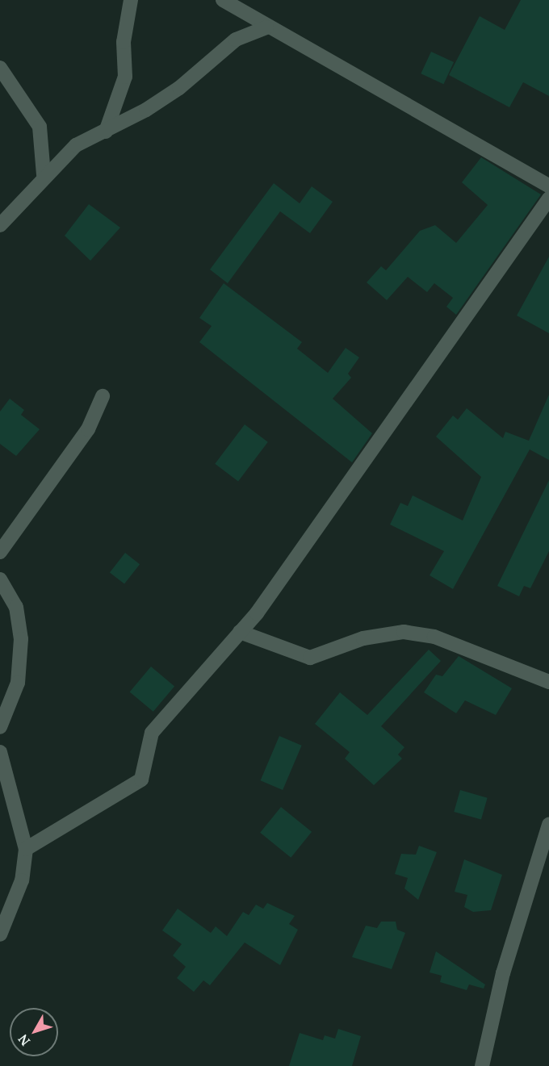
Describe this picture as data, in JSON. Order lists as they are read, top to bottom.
{
  "north": "bottom left"
}
